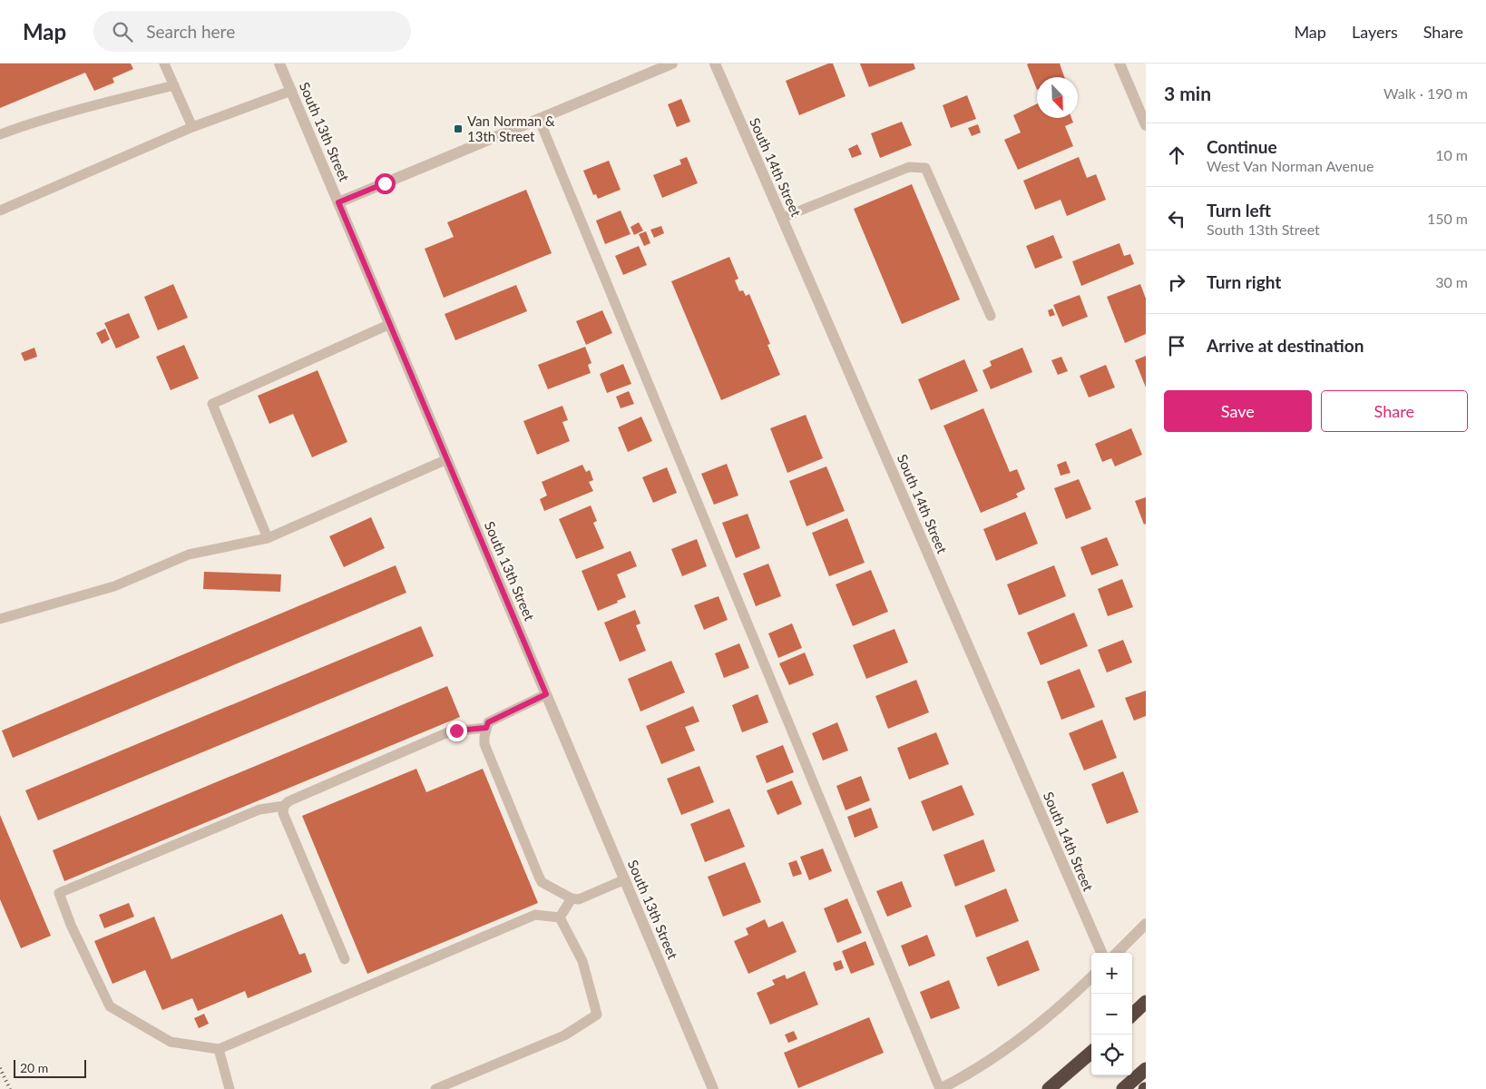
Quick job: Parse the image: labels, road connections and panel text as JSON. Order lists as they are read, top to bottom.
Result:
{
  "streets": {
    "street": ["South 13th Street", "South 14th Street"]
  },
  "places": {
    "transit": ["Van Norman & 13th Street"]
  },
  "scale_bar": "20 m",
  "north": "bottom right",
  "page": {
    "header": "Map",
    "search": "Search here",
    "nav": ["Map", "Layers", "Share"],
    "heading": ["3 min", "Walk · 190 m"],
    "list": [
      ["Continue", "West Van Norman Avenue", "10 m"],
      ["Turn left", "South 13th Street", "150 m"],
      ["Turn right", "30 m"],
      "Arrive at destination"
    ],
    "buttons": ["Save", "Share"],
    "map_buttons": ["+", "−"],
    "scale": "20 m"
  }
}
